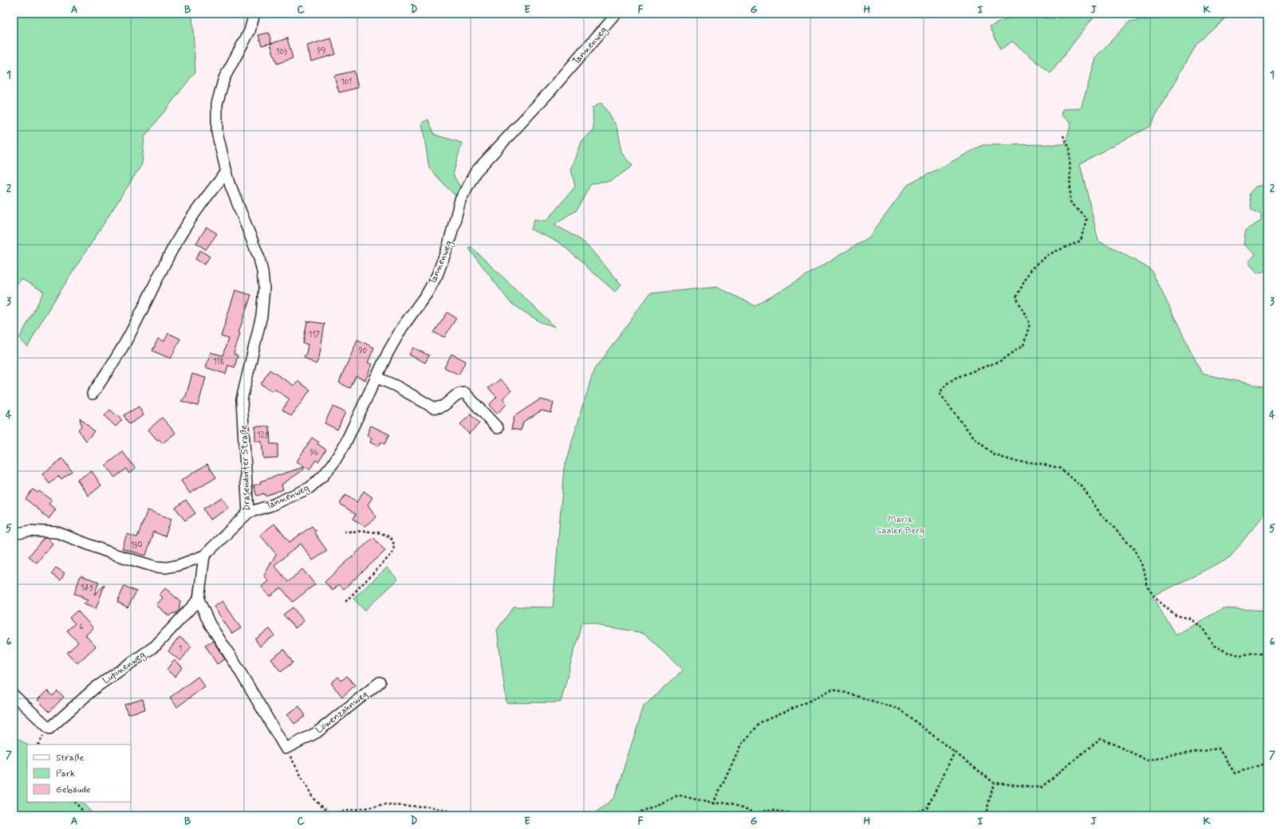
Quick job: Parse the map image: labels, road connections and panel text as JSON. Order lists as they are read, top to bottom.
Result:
{
  "streets": {
    "street": [
      "Tannenweg",
      "Drasendorfer Straße",
      "Lupinenweg",
      "Löwenzahnweg"
    ]
  },
  "crossings": [
    ["Tannenweg", "Drasendorfer Straße"]
  ],
  "parks": ["Maria Saaler Berg"],
  "house_numbers": [
    "99",
    "103",
    "101",
    "117",
    "90",
    "118",
    "123",
    "96",
    "130",
    "145",
    "6",
    "1"
  ],
  "legend": ["Straße", "Park", "Gebäude"],
  "grid": {
    "columns": [
      "A",
      "B",
      "C",
      "D",
      "E",
      "F",
      "G",
      "H",
      "I",
      "J",
      "K"
    ],
    "rows": [
      "1",
      "2",
      "3",
      "4",
      "5",
      "6",
      "7"
    ]
  }
}
